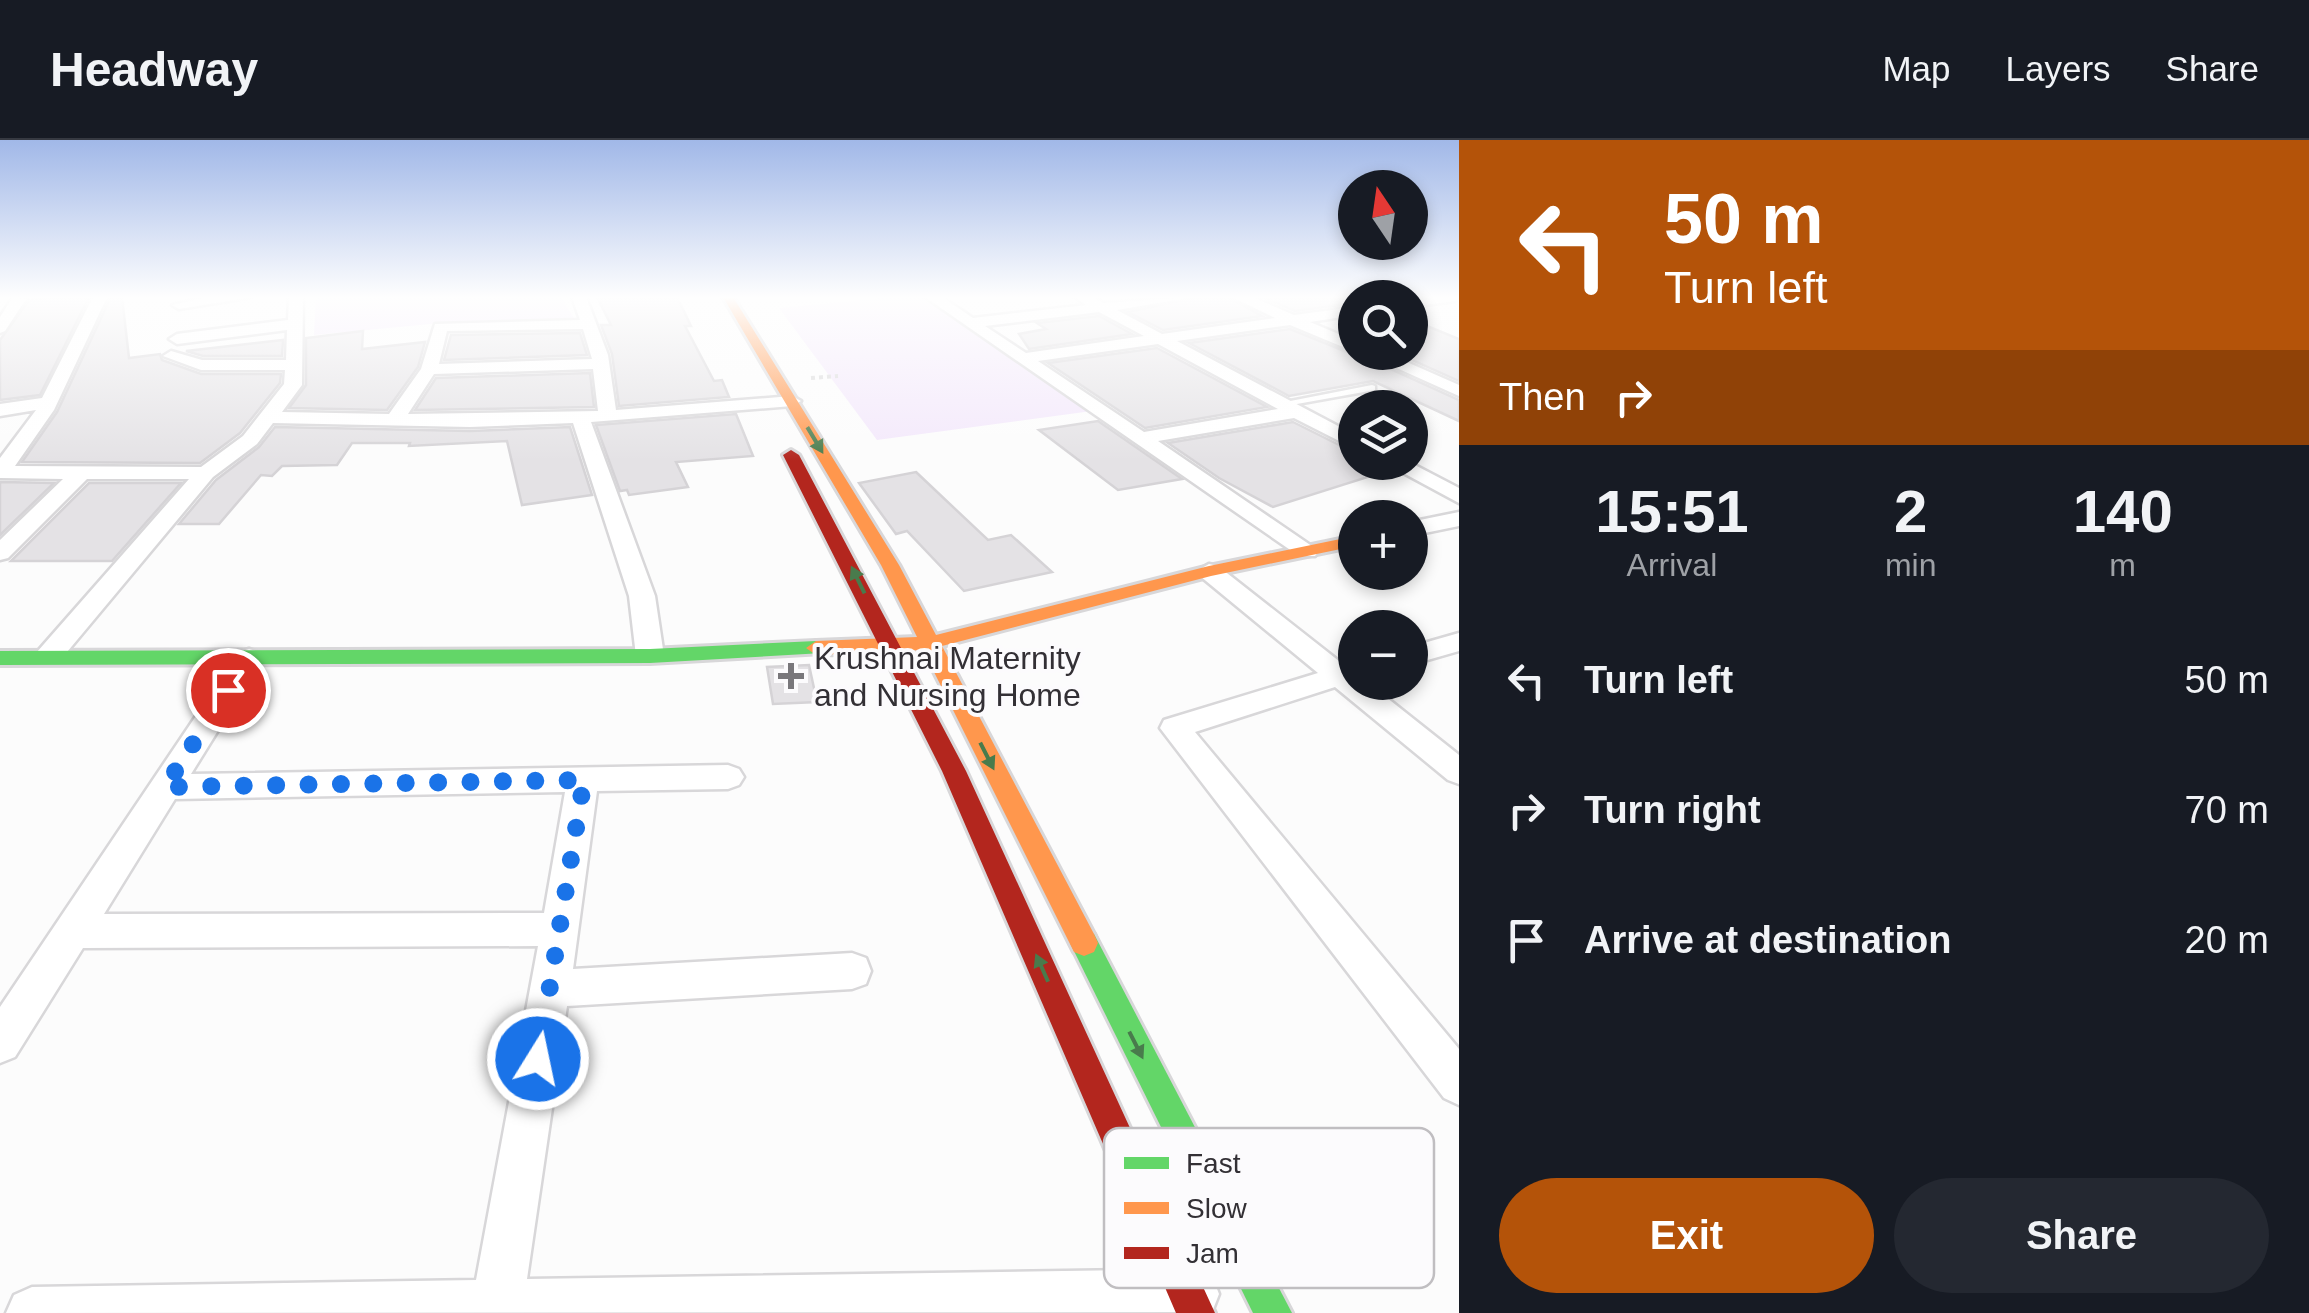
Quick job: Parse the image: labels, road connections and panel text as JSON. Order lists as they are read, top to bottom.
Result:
{
  "places": {
    "health": ["Krushnai Maternity and Nursing Home"]
  },
  "legend": ["Fast", "Slow", "Jam"],
  "north": "top",
  "page": {
    "header": "Headway",
    "nav": ["Map", "Layers", "Share"],
    "turn": ["50 m", "Turn left"],
    "map_buttons": ["+", "−"],
    "then": "Then",
    "eta": [
      "15:51",
      "Arrival",
      "2",
      "min",
      "140",
      "m"
    ],
    "list": [
      {
        "name": "Turn left",
        "value": "50 m"
      },
      {
        "name": "Turn right",
        "value": "70 m"
      },
      {
        "name": "Arrive at destination",
        "value": "20 m"
      }
    ],
    "buttons": ["Exit", "Share"]
  }
}
